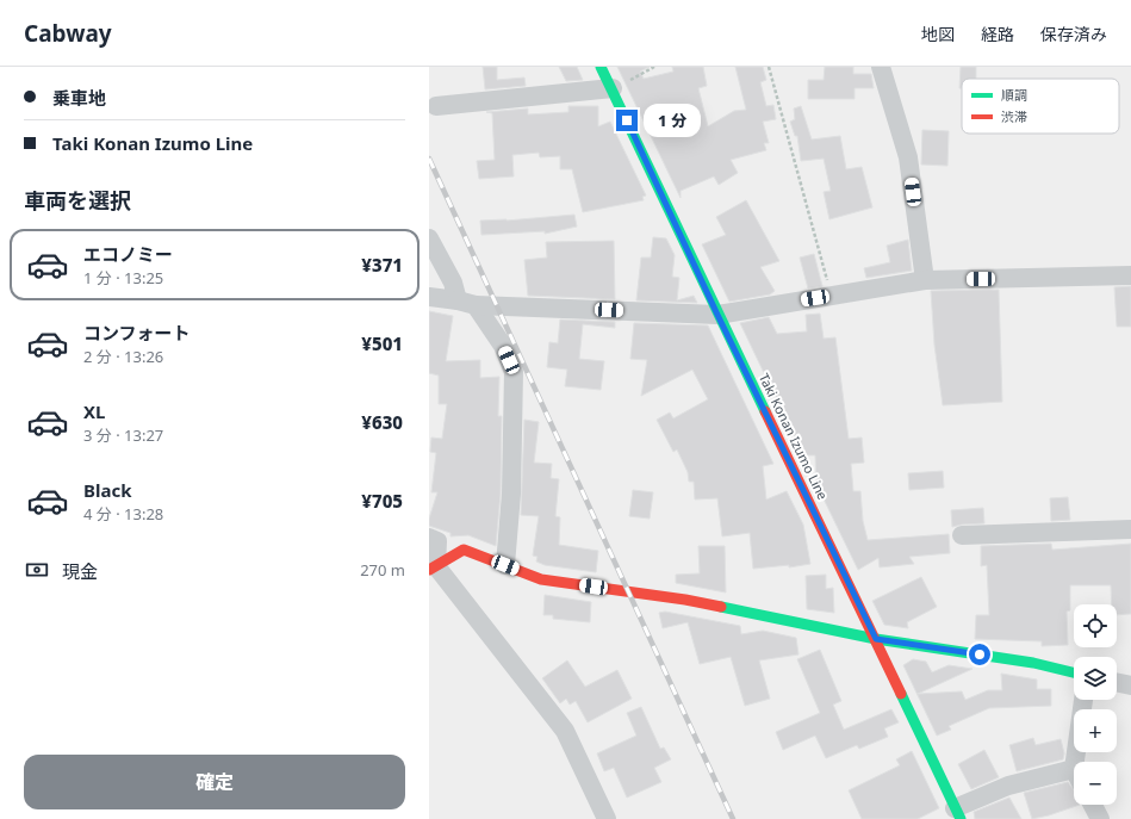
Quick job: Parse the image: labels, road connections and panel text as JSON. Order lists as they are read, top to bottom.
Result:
{
  "streets": {
    "main road": ["Taki Konan Izumo Line"]
  },
  "legend": ["順調", "渋滞"],
  "page": {
    "header": "Cabway",
    "nav": ["地図", "経路", "保存済み"],
    "banner": ["乗車地", "Taki Konan Izumo Line"],
    "bubble": "1 分",
    "heading": "車両を選択",
    "list": [
      {
        "name": "エコノミー",
        "note": "1 分 · 13:25",
        "value": "¥371"
      },
      {
        "name": "コンフォート",
        "note": "2 分 · 13:26",
        "value": "¥501"
      },
      {
        "name": "XL",
        "note": "3 分 · 13:27",
        "value": "¥630"
      },
      {
        "name": "Black",
        "note": "4 分 · 13:28",
        "value": "¥705"
      }
    ],
    "pay": ["現金", "270 m"],
    "map_buttons": ["+", "−"],
    "buttons": "確定"
  }
}
